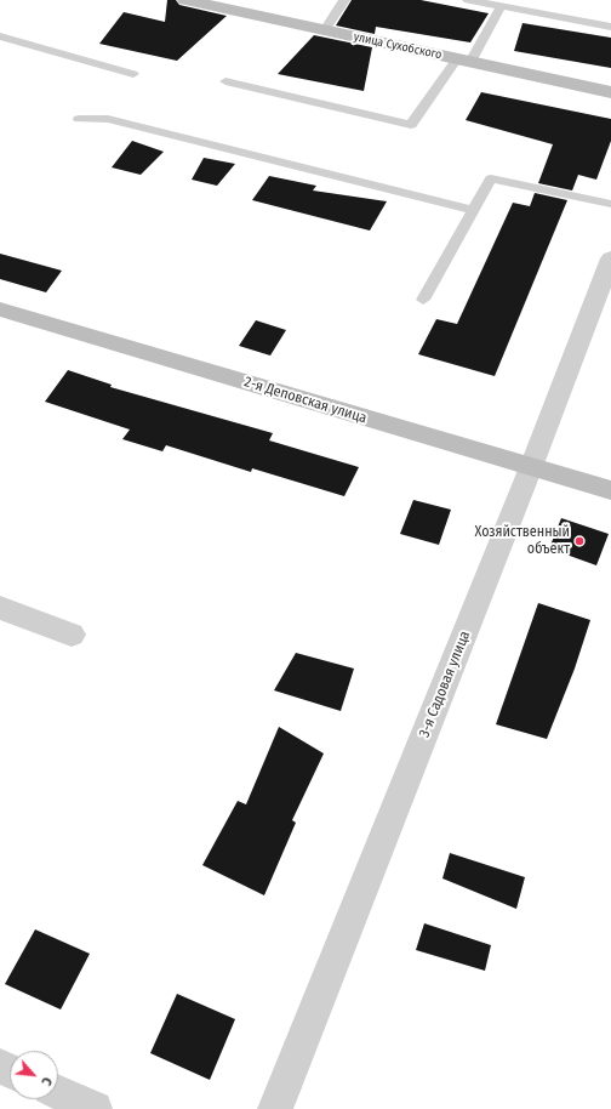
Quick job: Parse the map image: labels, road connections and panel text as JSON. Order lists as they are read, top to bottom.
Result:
{
  "streets": {
    "street": ["улица Сухобского", "2-я Деповская улица", "3-я Садовая улица"]
  },
  "crossings": [
    ["2-я Деповская улица", "3-я Садовая улица"]
  ],
  "places": ["Хозяйственный объект"],
  "north": "bottom right"
}
